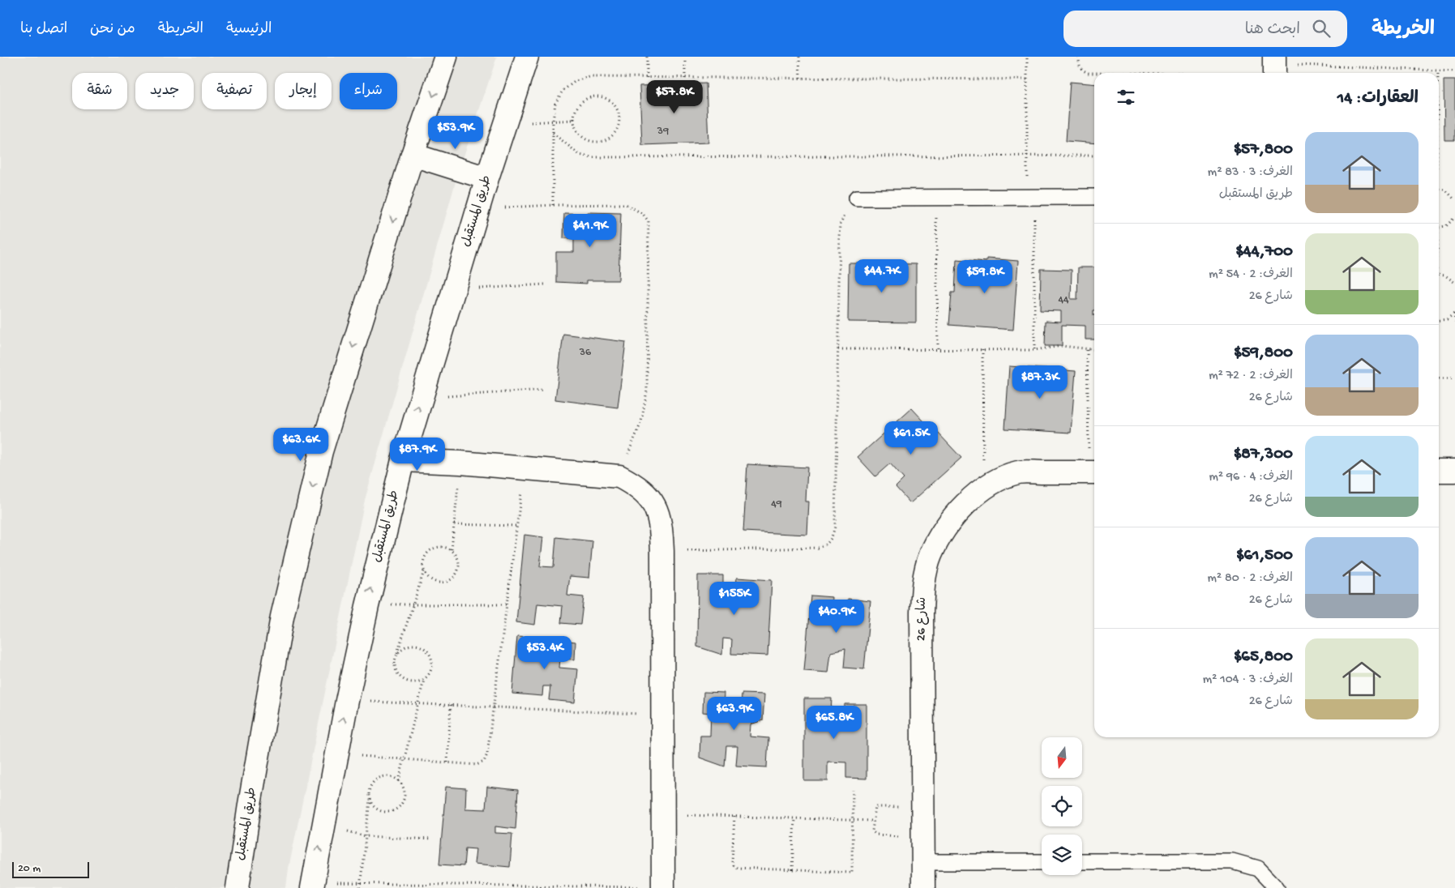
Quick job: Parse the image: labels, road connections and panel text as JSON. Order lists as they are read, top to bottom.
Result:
{
  "streets": {
    "street": ["طريق المستقبل", "شارع 26"]
  },
  "house_numbers": [
    "39",
    "44",
    "36",
    "49"
  ],
  "scale_bar": "20 m",
  "north": "bottom",
  "page": {
    "header": "الخريطة",
    "search": "ابحث هنا",
    "nav": [
      "الرئيسية",
      "الخريطة",
      "من نحن",
      "اتصل بنا"
    ],
    "chip": [
      "شراء",
      "إيجار",
      "تصفية",
      "جديد",
      "شقة"
    ],
    "heading": "العقارات: 14",
    "price": [
      "$57.8K",
      "$53.9K",
      "$41.9K",
      "$44.7K",
      "$59.8K",
      "$87.3K",
      "$61.5K",
      "$63.6K",
      "$87.9K",
      "$155K",
      "$40.9K",
      "$53.4K",
      "$63.9K",
      "$65.8K"
    ],
    "list": [
      {
        "name": "$57,800",
        "note": "الغرف: 3 · 83 m² · طريق المستقبل"
      },
      {
        "name": "$44,700",
        "note": "الغرف: 2 · 54 m² · شارع 26"
      },
      {
        "name": "$59,800",
        "note": "الغرف: 2 · 72 m² · شارع 26"
      },
      {
        "name": "$87,300",
        "note": "الغرف: 4 · 96 m² · شارع 26"
      },
      {
        "name": "$61,500",
        "note": "الغرف: 2 · 80 m² · شارع 26"
      },
      {
        "name": "$65,800",
        "note": "الغرف: 3 · 104 m² · شارع 26"
      }
    ],
    "scale": "20 m"
  }
}
